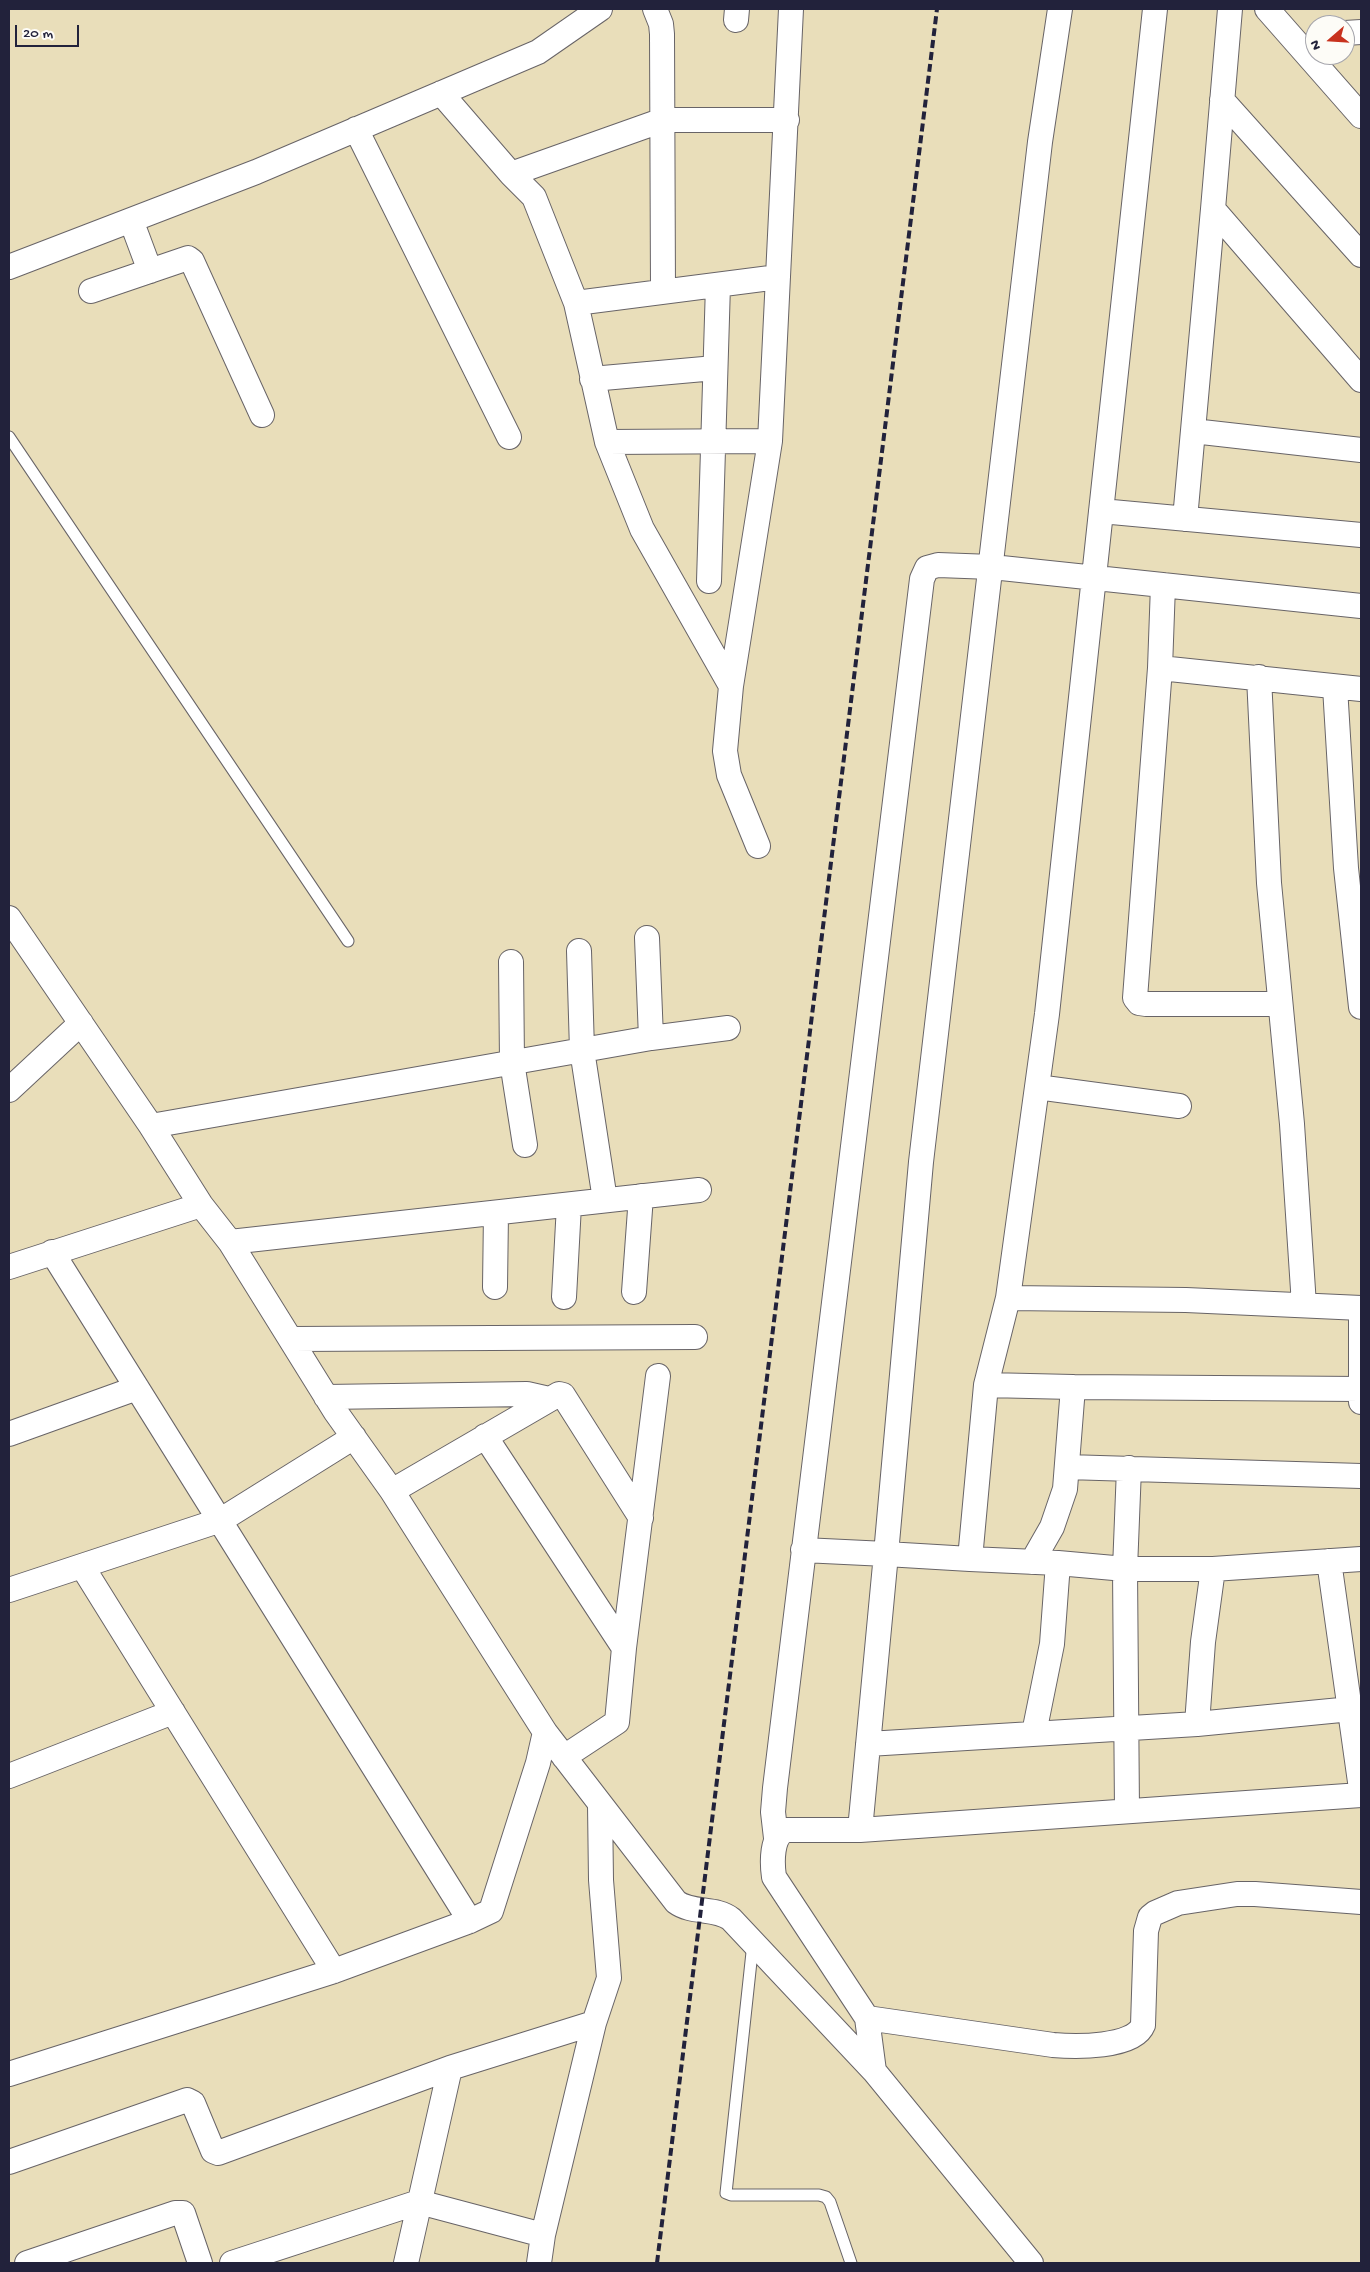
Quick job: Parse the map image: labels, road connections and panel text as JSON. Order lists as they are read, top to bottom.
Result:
{
  "scale_bar": "20 m",
  "north": "left"
}
